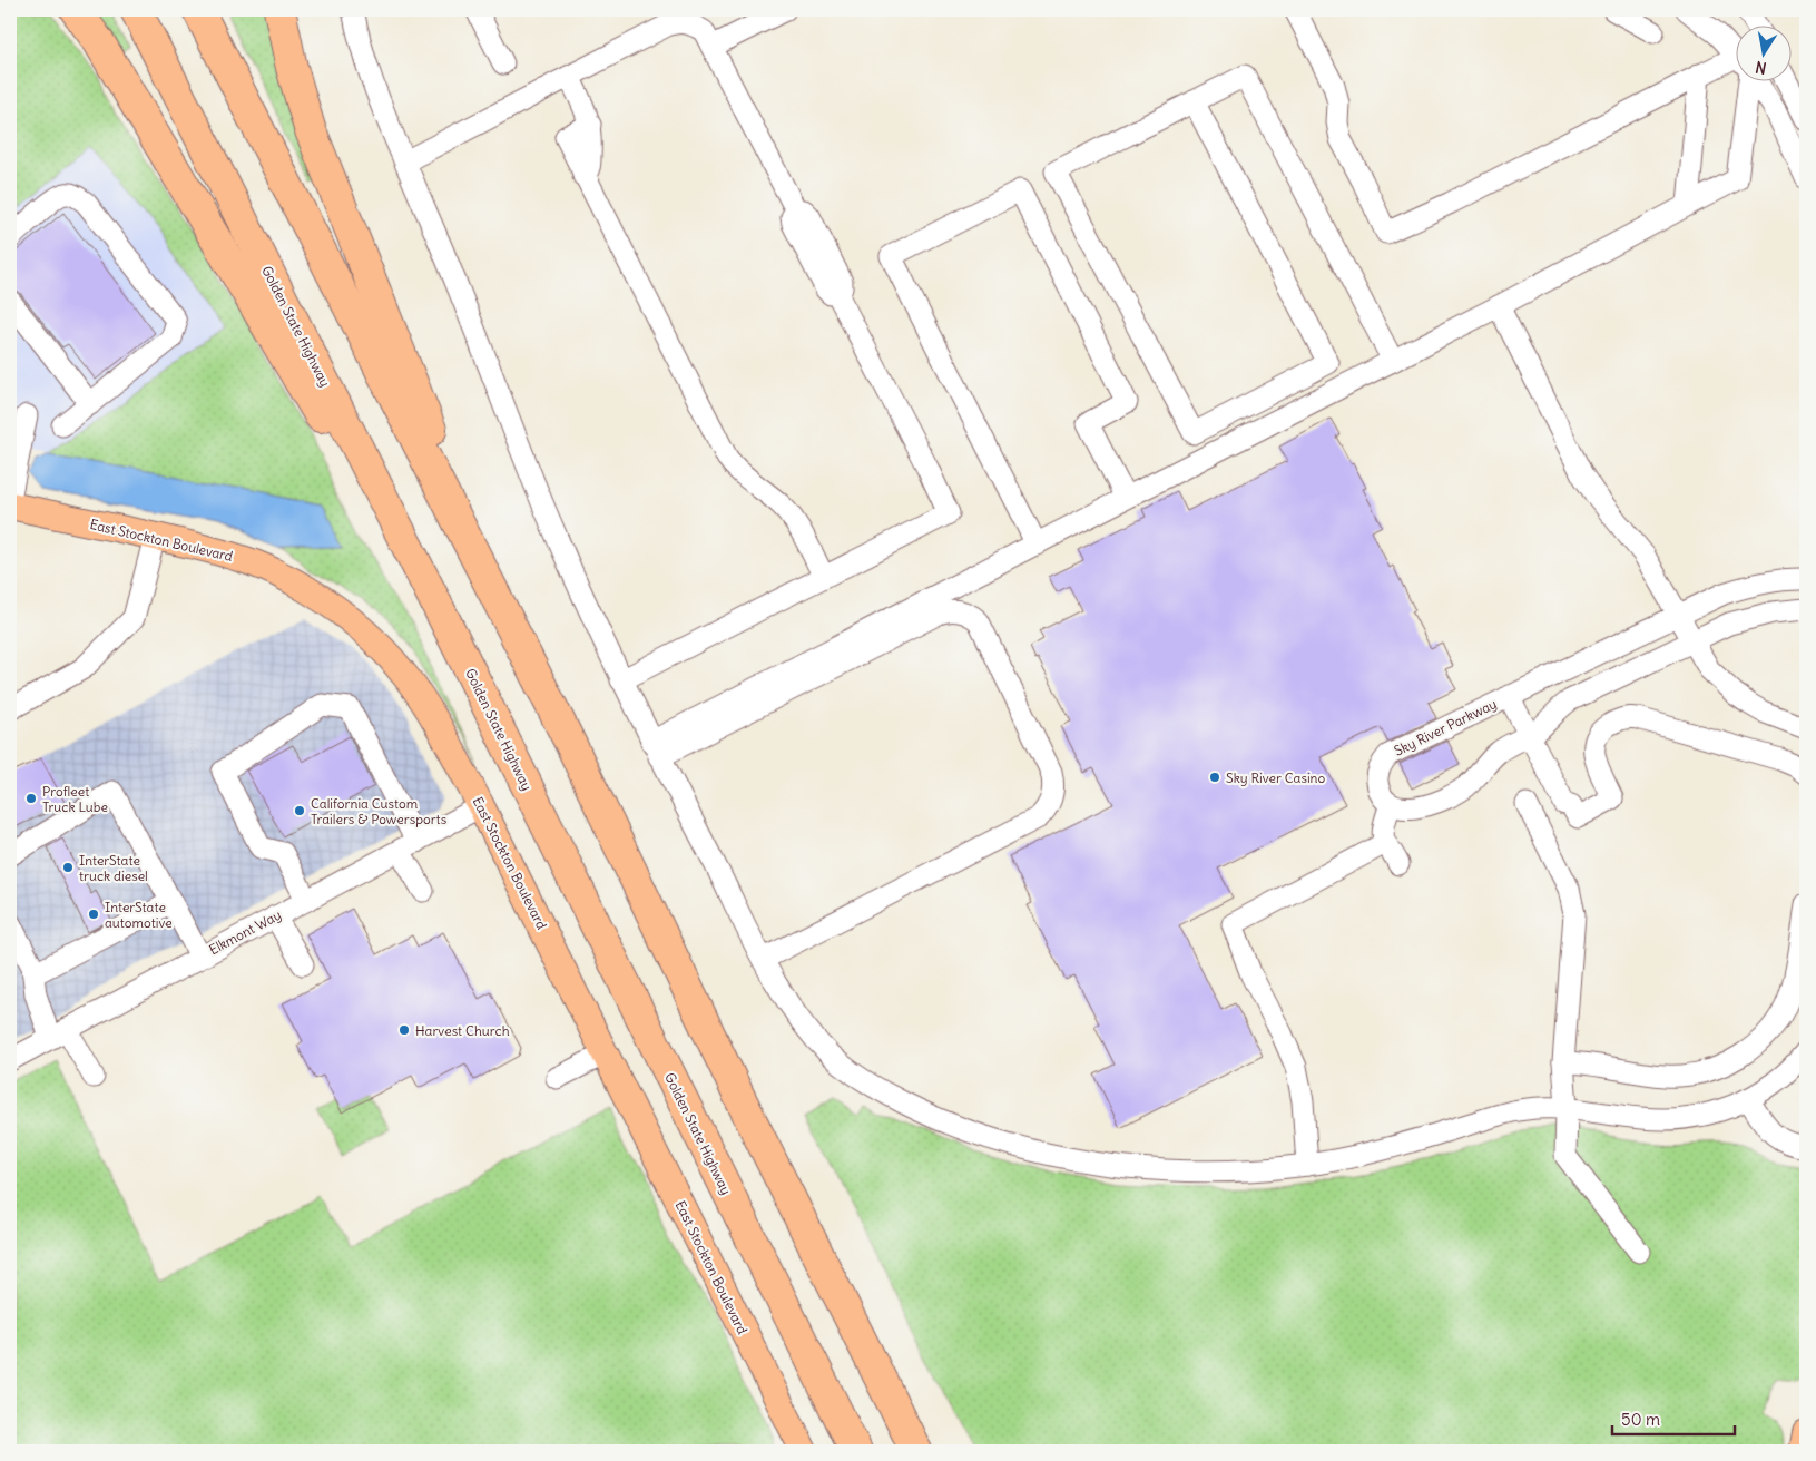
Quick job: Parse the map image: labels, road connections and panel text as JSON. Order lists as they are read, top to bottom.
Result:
{
  "streets": {
    "highway": ["Golden State Highway"],
    "main road": ["East Stockton Boulevard"],
    "street": ["Sky River Parkway", "Elkmont Way"]
  },
  "crossings": [
    ["East Stockton Boulevard", "Elkmont Way"]
  ],
  "places": [
    "Sky River Casino",
    "Profleet Truck Lube",
    "California Custom Trailers & Powersports",
    "InterState truck diesel",
    "InterState automotive",
    "Harvest Church"
  ],
  "scale_bar": "50 m",
  "north": "bottom"
}
